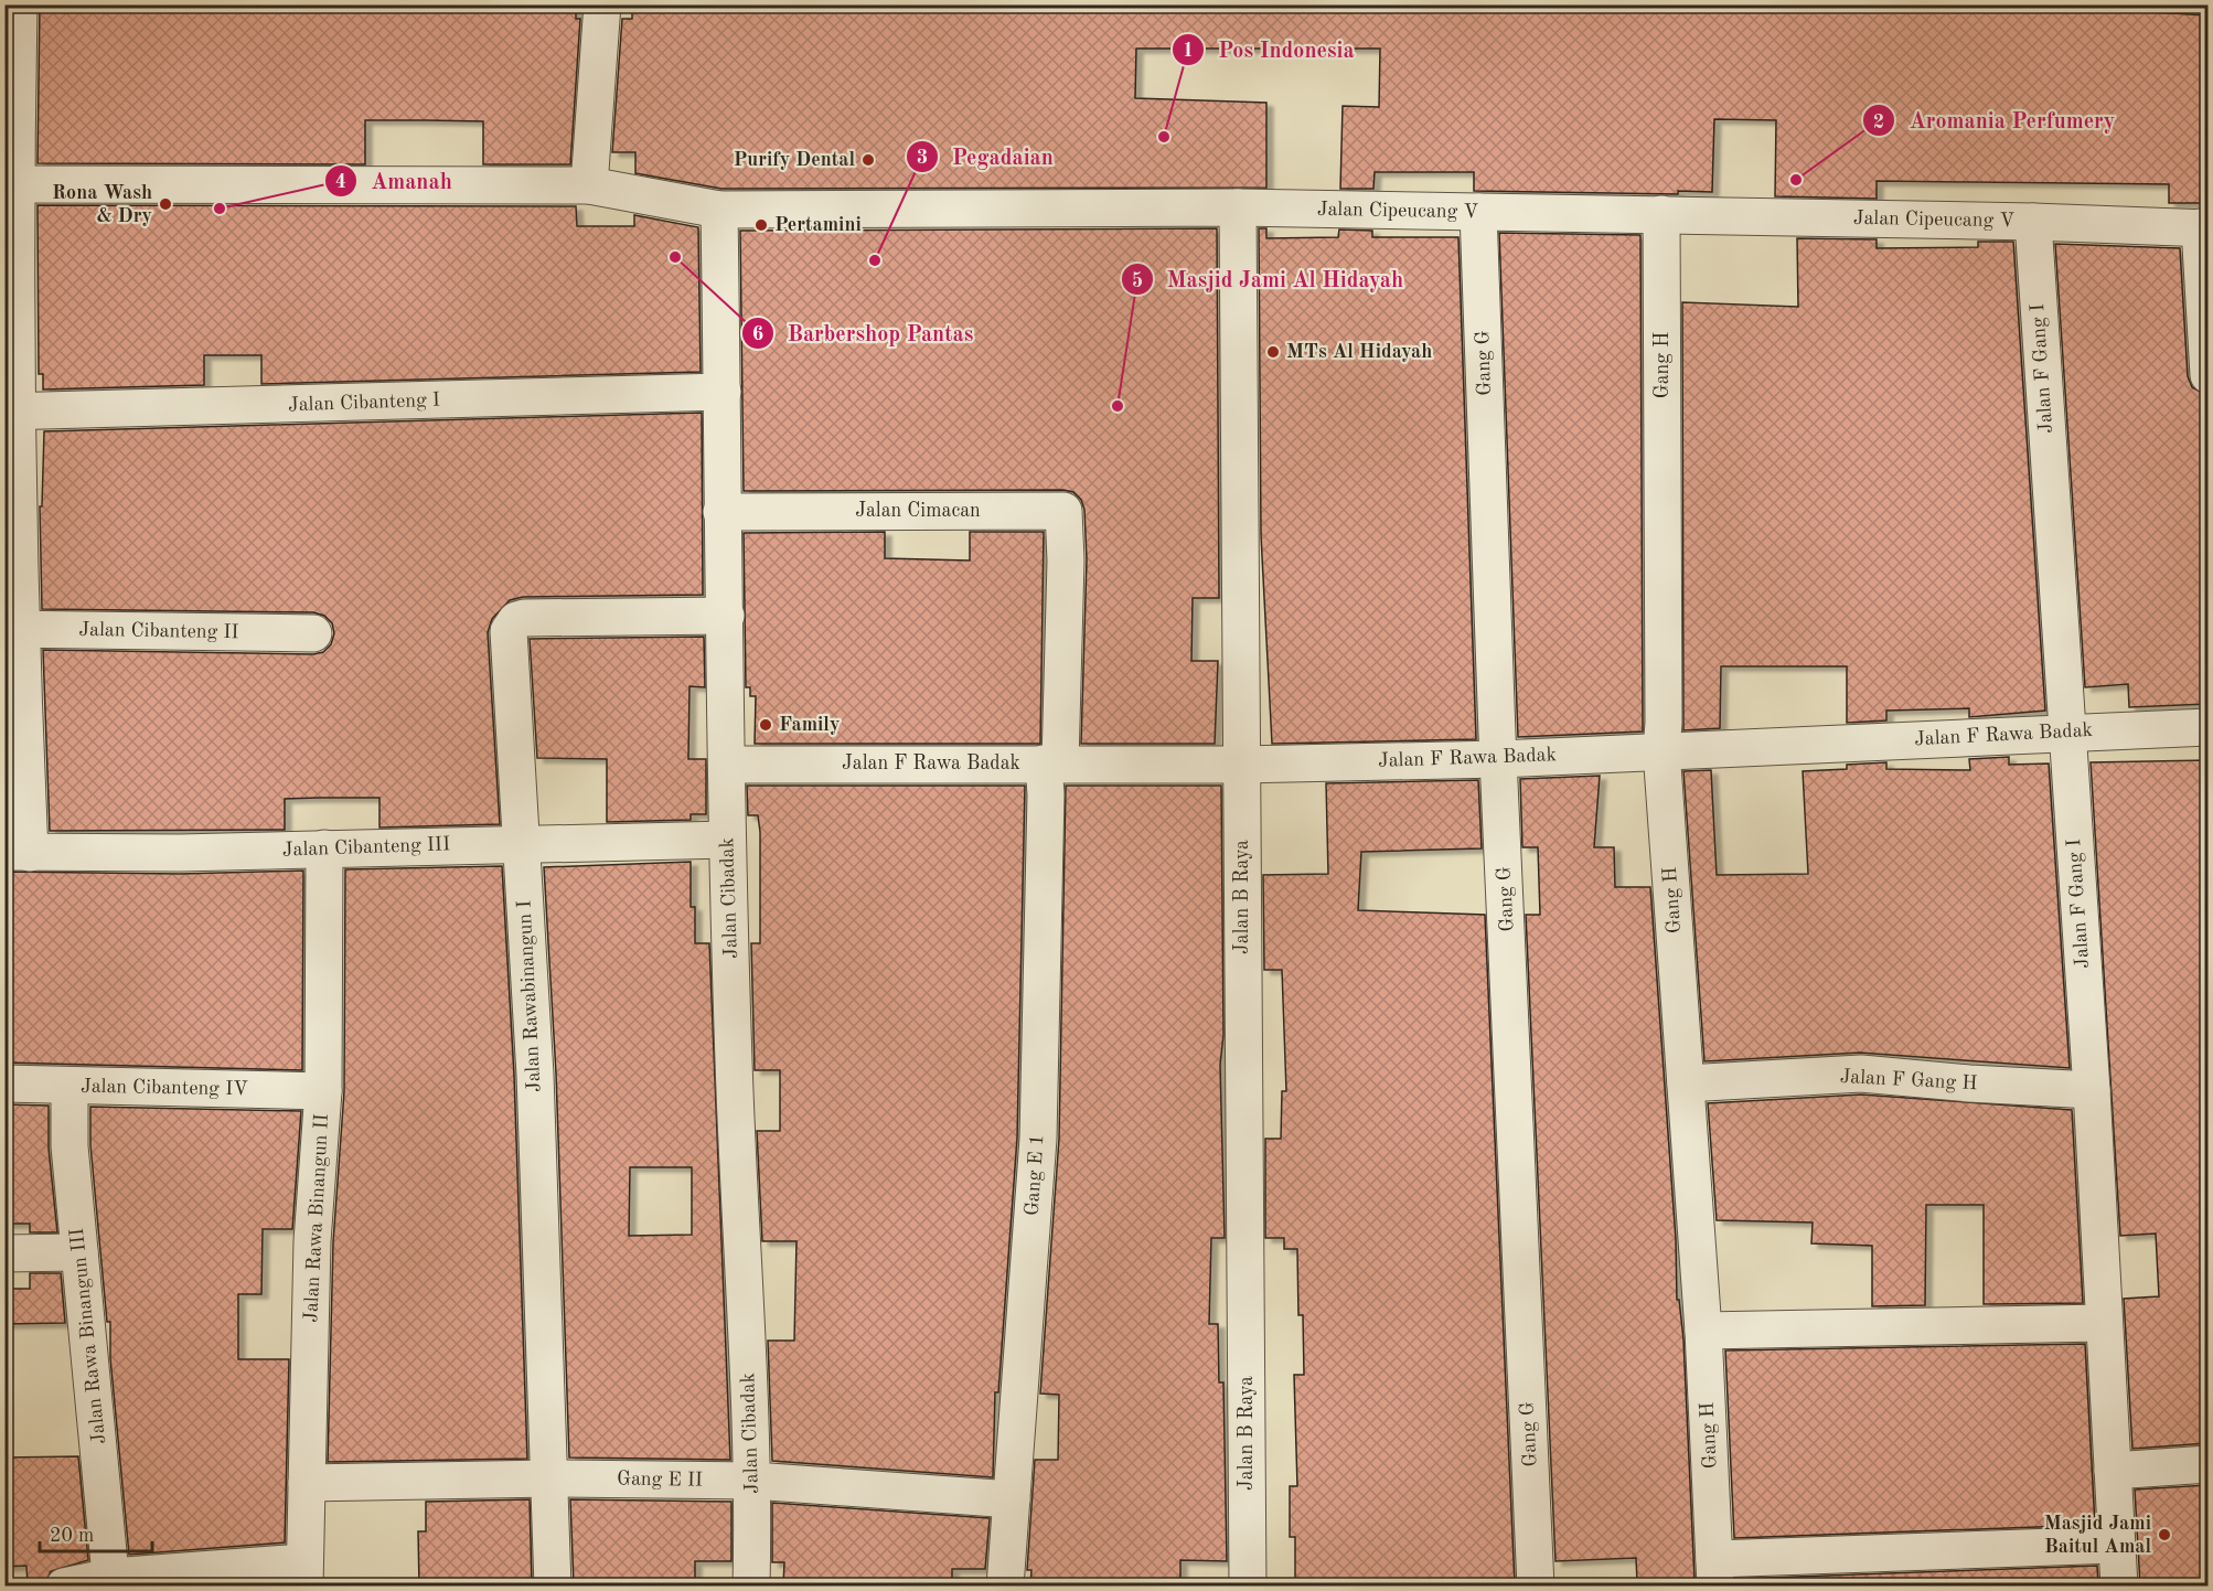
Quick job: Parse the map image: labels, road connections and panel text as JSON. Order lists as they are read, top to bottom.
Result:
{
  "streets": {
    "street": [
      "Jalan Cipeucang V",
      "Gang G",
      "Gang H",
      "Jalan F Gang I",
      "Jalan Cibanteng I",
      "Jalan Cimacan",
      "Jalan Cibanteng II",
      "Jalan F Rawa Badak",
      "Jalan Cibanteng III",
      "Jalan B Raya",
      "Jalan Cibadak",
      "Jalan Rawabinangun I",
      "Jalan F Gang H",
      "Jalan Cibanteng IV",
      "Gang E 1",
      "Jalan Rawa Binangun II",
      "Jalan Rawa Binangun III",
      "Gang E II"
    ]
  },
  "crossings": [
    ["Jalan Cipeucang V", "Gang G"],
    ["Jalan Cipeucang V", "Gang H"],
    ["Jalan Cipeucang V", "Jalan F Gang I"],
    ["Jalan Cipeucang V", "Jalan B Raya"],
    ["Jalan Cipeucang V", "Jalan Cibadak"],
    ["Gang G", "Jalan F Rawa Badak"],
    ["Gang H", "Jalan F Rawa Badak"],
    ["Gang H", "Jalan F Gang H"],
    ["Jalan F Gang I", "Jalan F Rawa Badak"],
    ["Jalan F Gang I", "Jalan F Gang H"],
    ["Jalan Cibanteng I", "Jalan Cibadak"],
    ["Jalan Cimacan", "Jalan Cibadak"],
    ["Jalan Cimacan", "Gang E 1"],
    ["Jalan F Rawa Badak", "Jalan B Raya"],
    ["Jalan F Rawa Badak", "Jalan Cibadak"],
    ["Jalan F Rawa Badak", "Gang E 1"],
    ["Jalan Cibanteng III", "Jalan Cibadak"],
    ["Jalan Cibanteng III", "Jalan Rawabinangun I"],
    ["Jalan Cibanteng III", "Jalan Rawa Binangun II"],
    ["Jalan Cibadak", "Jalan Rawabinangun I"],
    ["Jalan Cibadak", "Gang E II"],
    ["Jalan Rawabinangun I", "Gang E II"],
    ["Jalan Cibanteng IV", "Jalan Rawa Binangun II"],
    ["Jalan Cibanteng IV", "Jalan Rawa Binangun III"],
    ["Gang E 1", "Gang E II"],
    ["Jalan Rawa Binangun II", "Gang E II"]
  ],
  "places": [
    "Pos Indonesia",
    "Purify Dental",
    "Aromania Perfumery",
    "Rona Wash & Dry",
    "Amanah",
    "Pertamini",
    "Barbershop Pantas",
    "Pegadaian",
    "MTs Al Hidayah",
    "Masjid Jami Al Hidayah",
    "Family",
    "Masjid Jami Baitul Amal"
  ],
  "scale_bar": "20 m"
}
